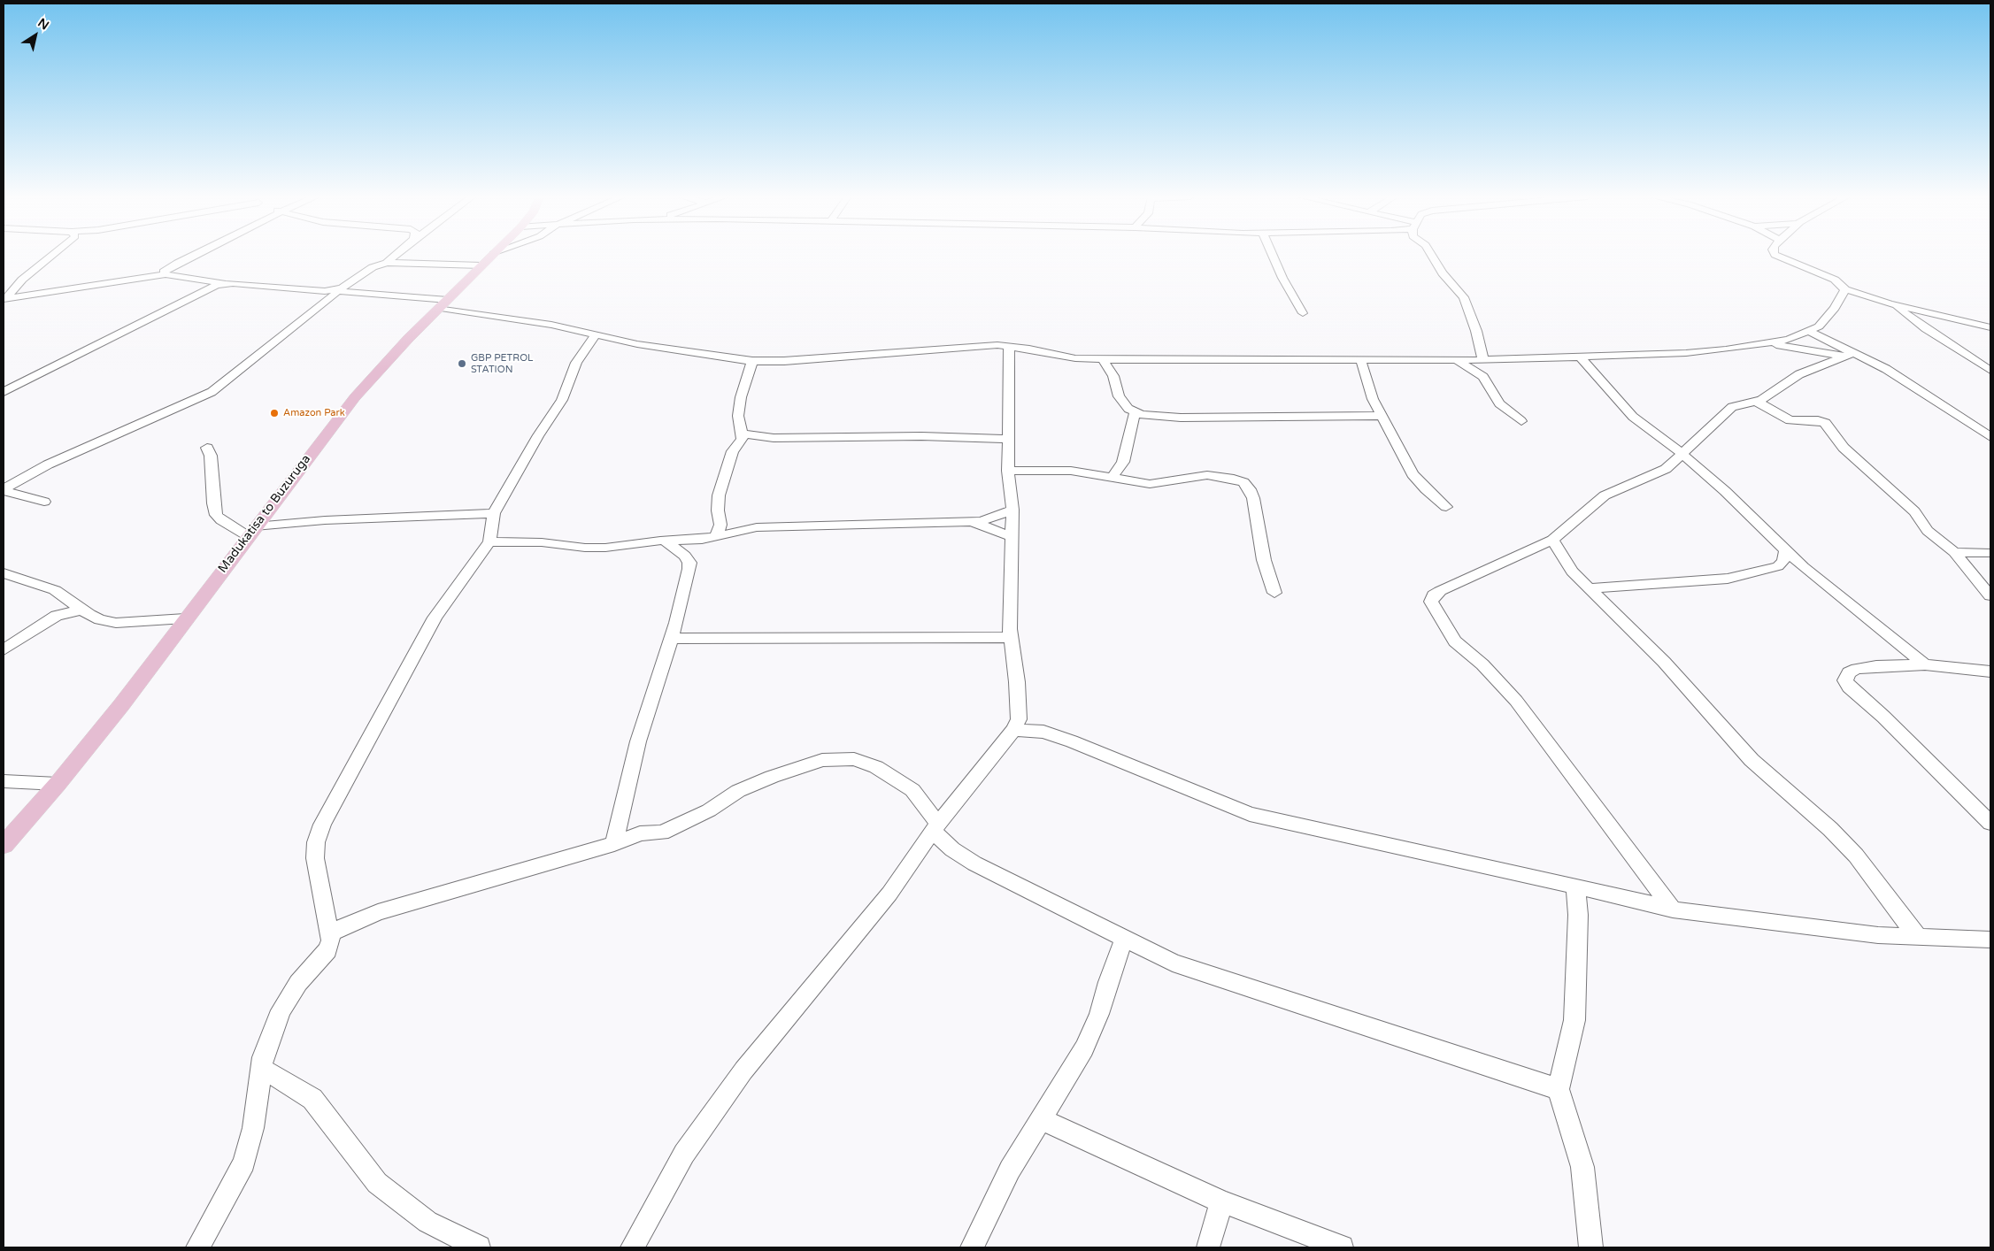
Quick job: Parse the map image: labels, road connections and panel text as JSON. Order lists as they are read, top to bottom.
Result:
{
  "streets": {
    "main road": ["Madukatisa to Buzuruga"]
  },
  "places": ["GBP PETROL STATION", "Amazon Park"],
  "north": "top right"
}
